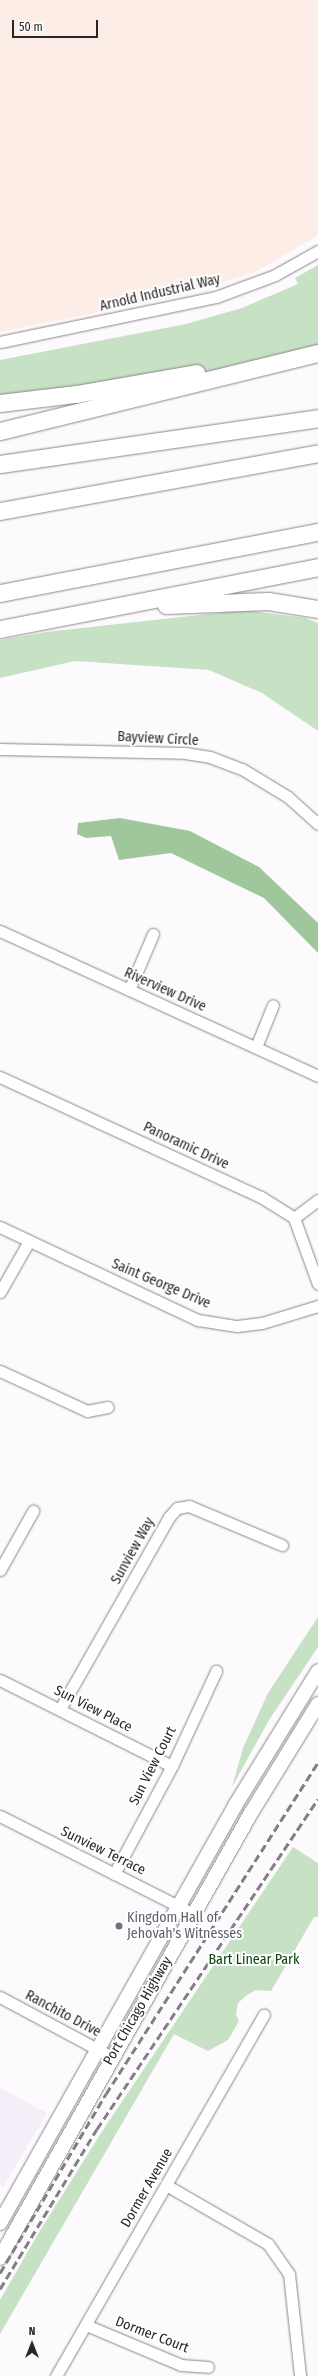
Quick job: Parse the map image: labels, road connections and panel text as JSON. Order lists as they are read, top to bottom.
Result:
{
  "streets": {
    "main road": ["Port Chicago Highway"],
    "street": [
      "Arnold Industrial Way",
      "Bayview Circle",
      "Riverview Drive",
      "Panoramic Drive",
      "Saint George Drive",
      "Sunview Way",
      "Sun View Place",
      "Sun View Court",
      "Sunview Terrace",
      "Ranchito Drive",
      "Dormer Avenue",
      "Dormer Court"
    ]
  },
  "crossings": [
    ["Sunview Way", "Sun View Place"],
    ["Sun View Place", "Sun View Court"],
    ["Sun View Court", "Sunview Terrace"],
    ["Sunview Terrace", "Port Chicago Highway"],
    ["Port Chicago Highway", "Ranchito Drive"],
    ["Dormer Avenue", "Dormer Court"]
  ],
  "parks": ["Bart Linear Park"],
  "places": ["Kingdom Hall of Jehovah's Witnesses"],
  "scale_bar": "50 m",
  "north": "top"
}
